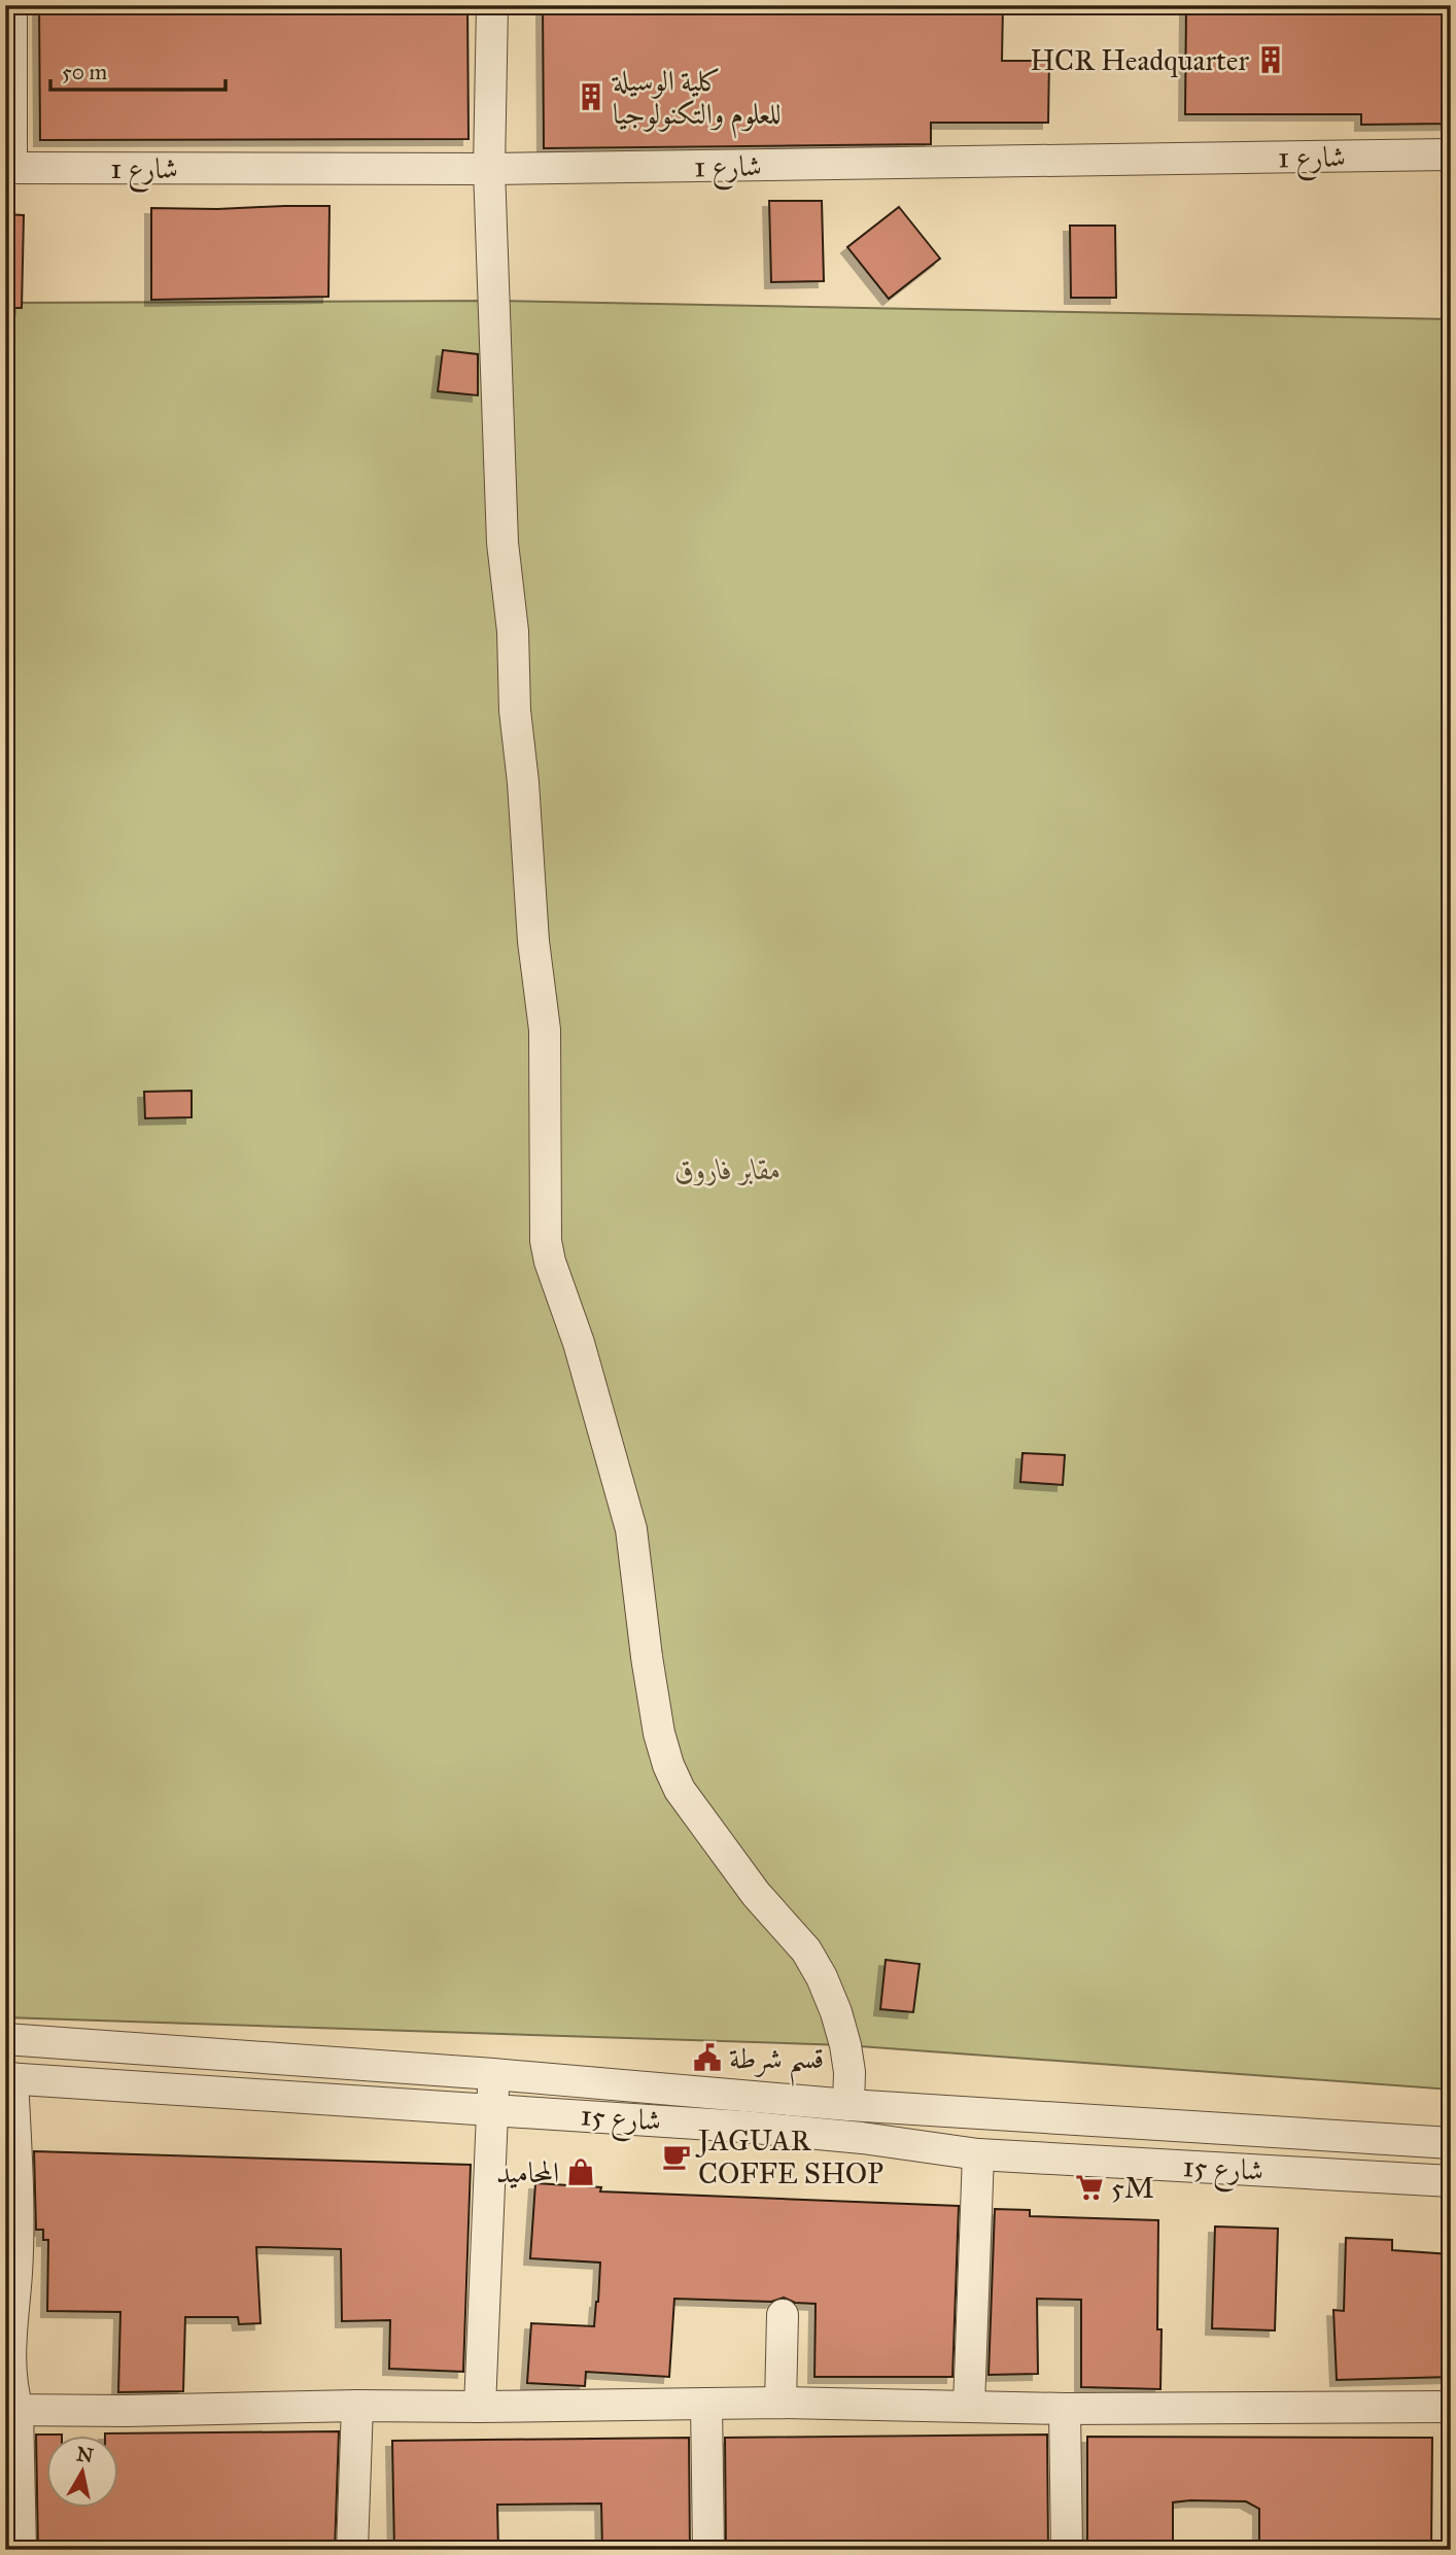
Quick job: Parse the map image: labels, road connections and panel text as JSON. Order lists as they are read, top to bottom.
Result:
{
  "streets": {
    "street": ["شارع 1", "شارع 15"]
  },
  "parks": ["مقابر فاروق"],
  "places": {
    "building": ["HCR Headquarter", "كلية الوسيلة للعلوم والتكنولوجيا"],
    "public building": ["قسم شرطة"],
    "cafe": ["JAGUAR COFFE SHOP"],
    "shop": ["المحاميد"],
    "supermarket": ["5M"]
  },
  "scale_bar": "50 m",
  "north": "top"
}
